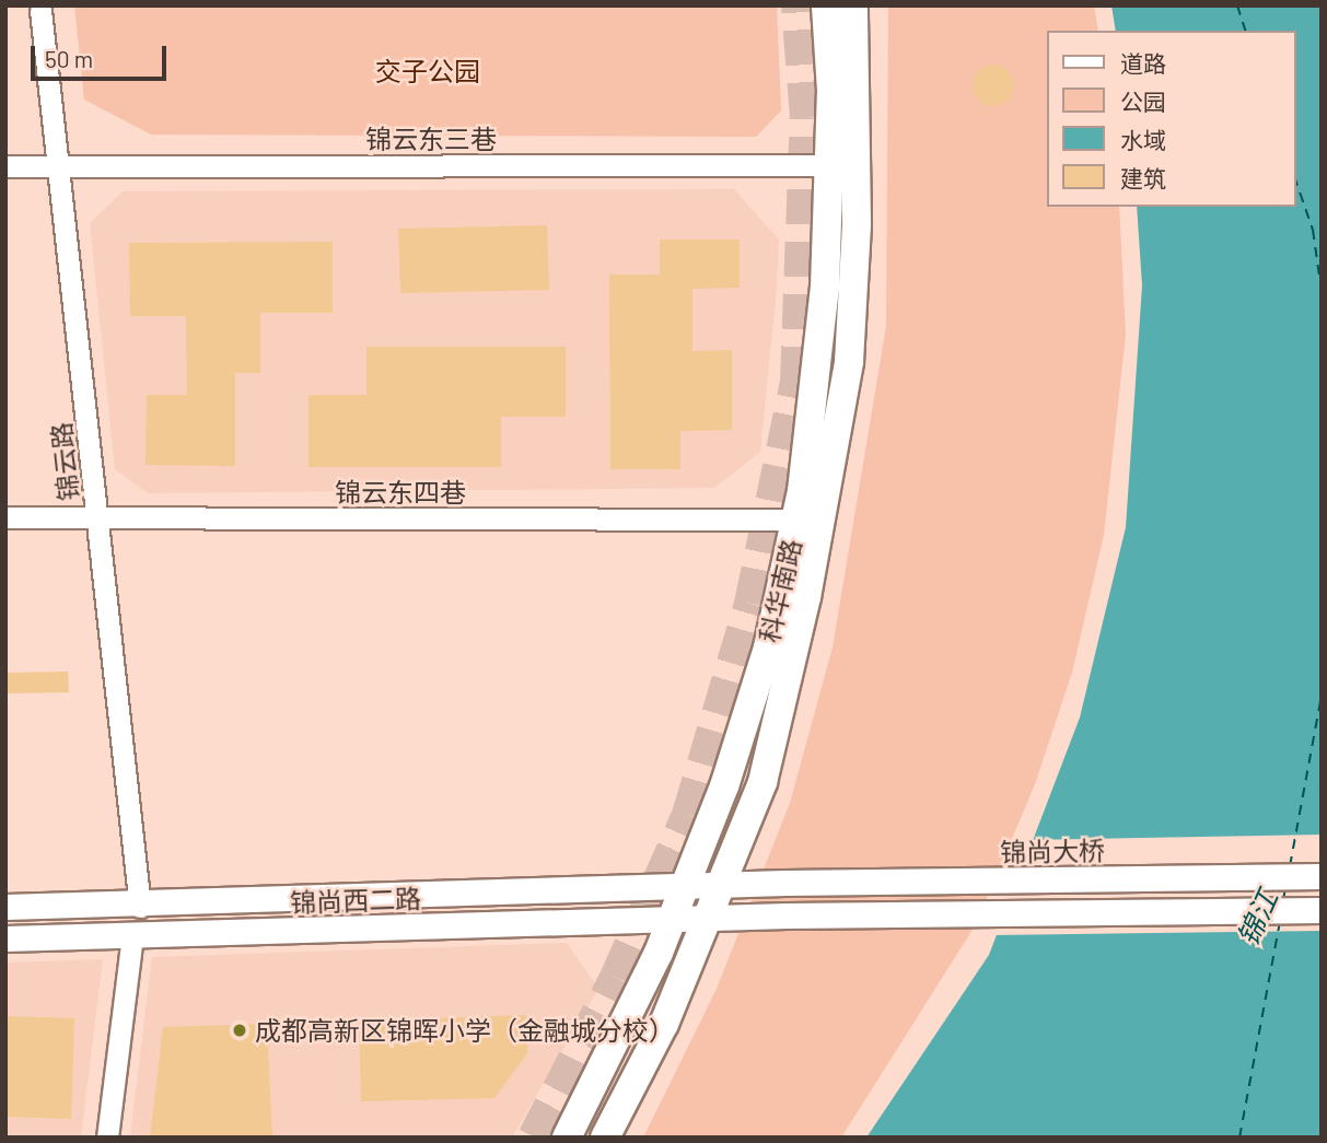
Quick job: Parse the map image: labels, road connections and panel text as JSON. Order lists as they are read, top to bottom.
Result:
{
  "streets": {
    "main road": ["科华南路"],
    "street": [
      "锦云东三巷",
      "锦云路",
      "锦云东四巷",
      "锦尚大桥",
      "锦尚西二路"
    ]
  },
  "crossings": [
    ["锦云东三巷", "锦云路"],
    ["锦云东三巷", "科华南路"],
    ["锦云路", "锦云东四巷"],
    ["锦云路", "锦尚大桥"],
    ["锦云东四巷", "科华南路"],
    ["科华南路", "锦尚大桥"],
    ["科华南路", "锦尚西二路"]
  ],
  "water": ["锦江"],
  "parks": ["交子公园"],
  "places": ["成都高新区锦晖小学（金融城分校）"],
  "legend": [
    "道路",
    "公园",
    "水域",
    "建筑"
  ],
  "scale_bar": "50 m"
}
